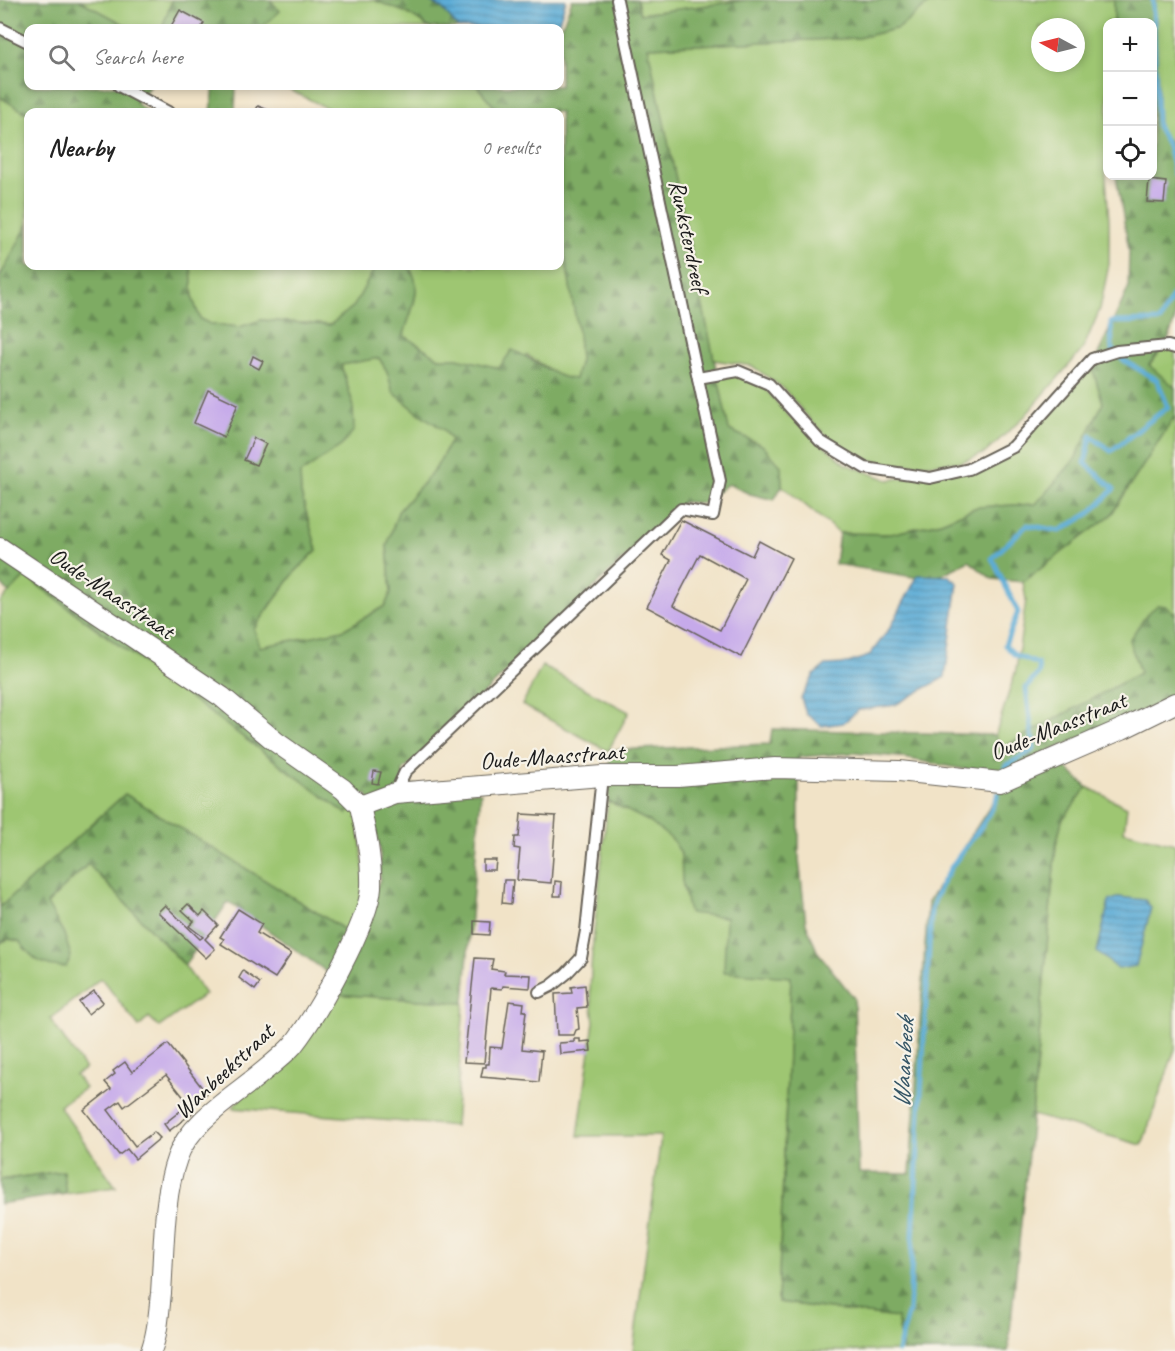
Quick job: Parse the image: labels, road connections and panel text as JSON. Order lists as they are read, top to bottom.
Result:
{
  "streets": {
    "street": ["Oude-Maasstraat", "Wanbeekstraat"],
    "lane": ["Runksterdreef"]
  },
  "crossings": [
    ["Runksterdreef", "Oude-Maasstraat"],
    ["Oude-Maasstraat", "Wanbeekstraat"]
  ],
  "water": ["Waanbeek"],
  "north": "left",
  "page": {
    "map_buttons": ["+", "−"],
    "search": "Search here",
    "heading": ["Nearby", "0 results"]
  }
}
